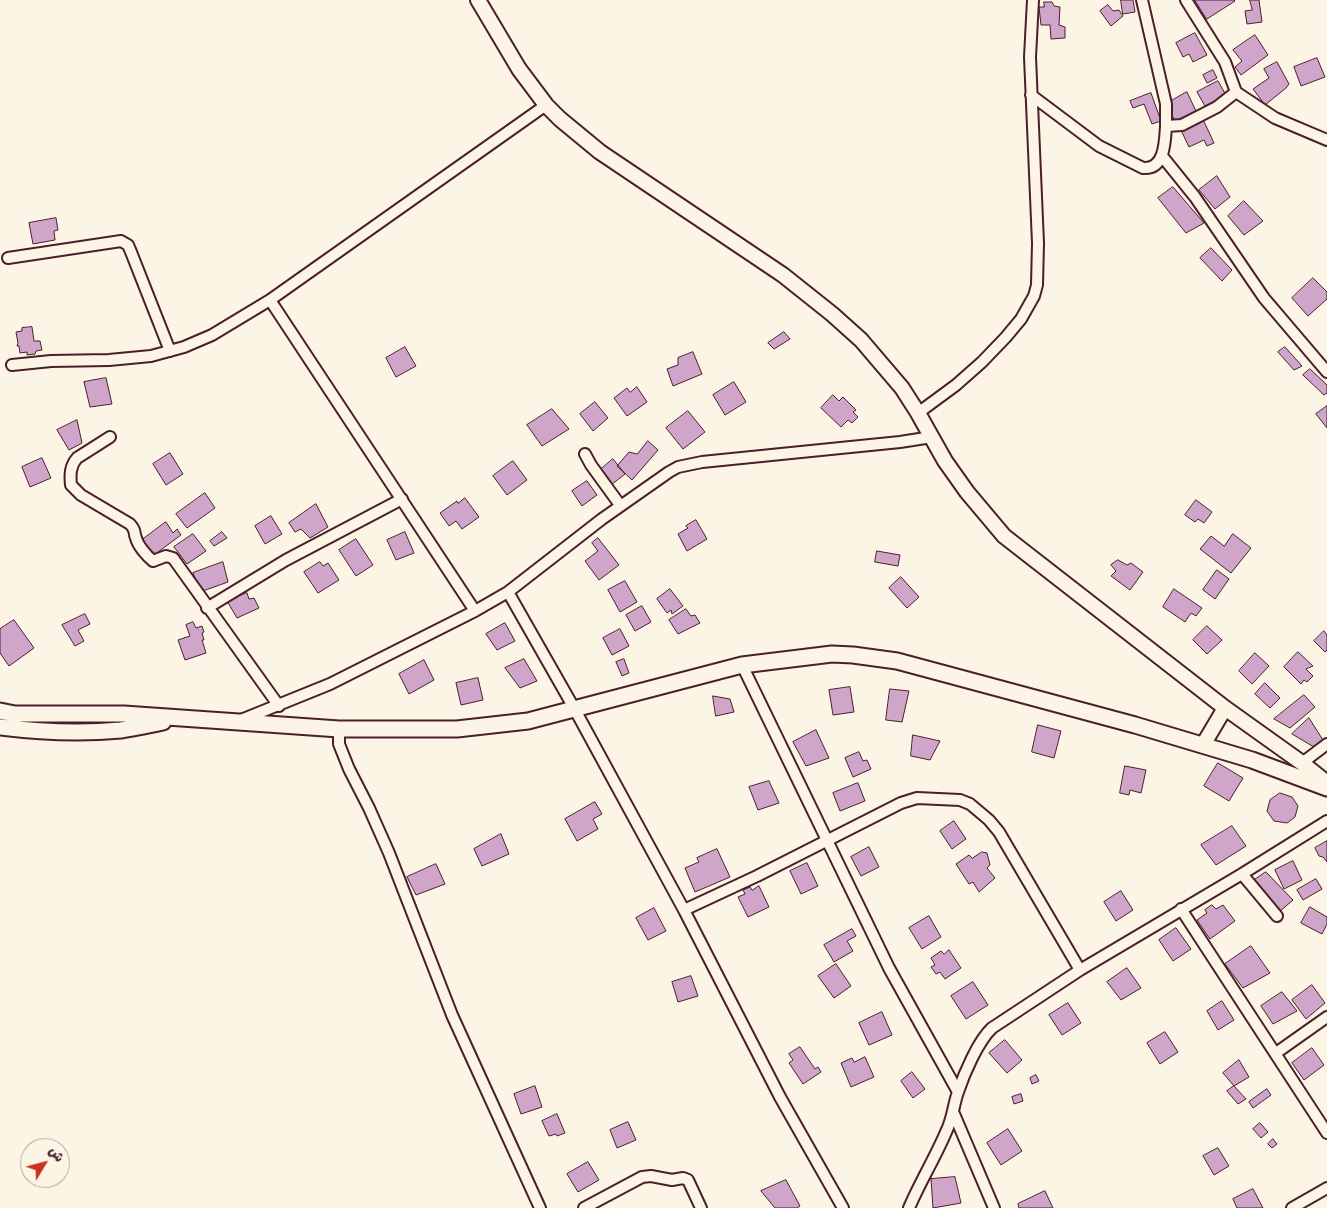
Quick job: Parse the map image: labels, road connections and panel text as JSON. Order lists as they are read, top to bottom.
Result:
{
  "north": "top right"
}
